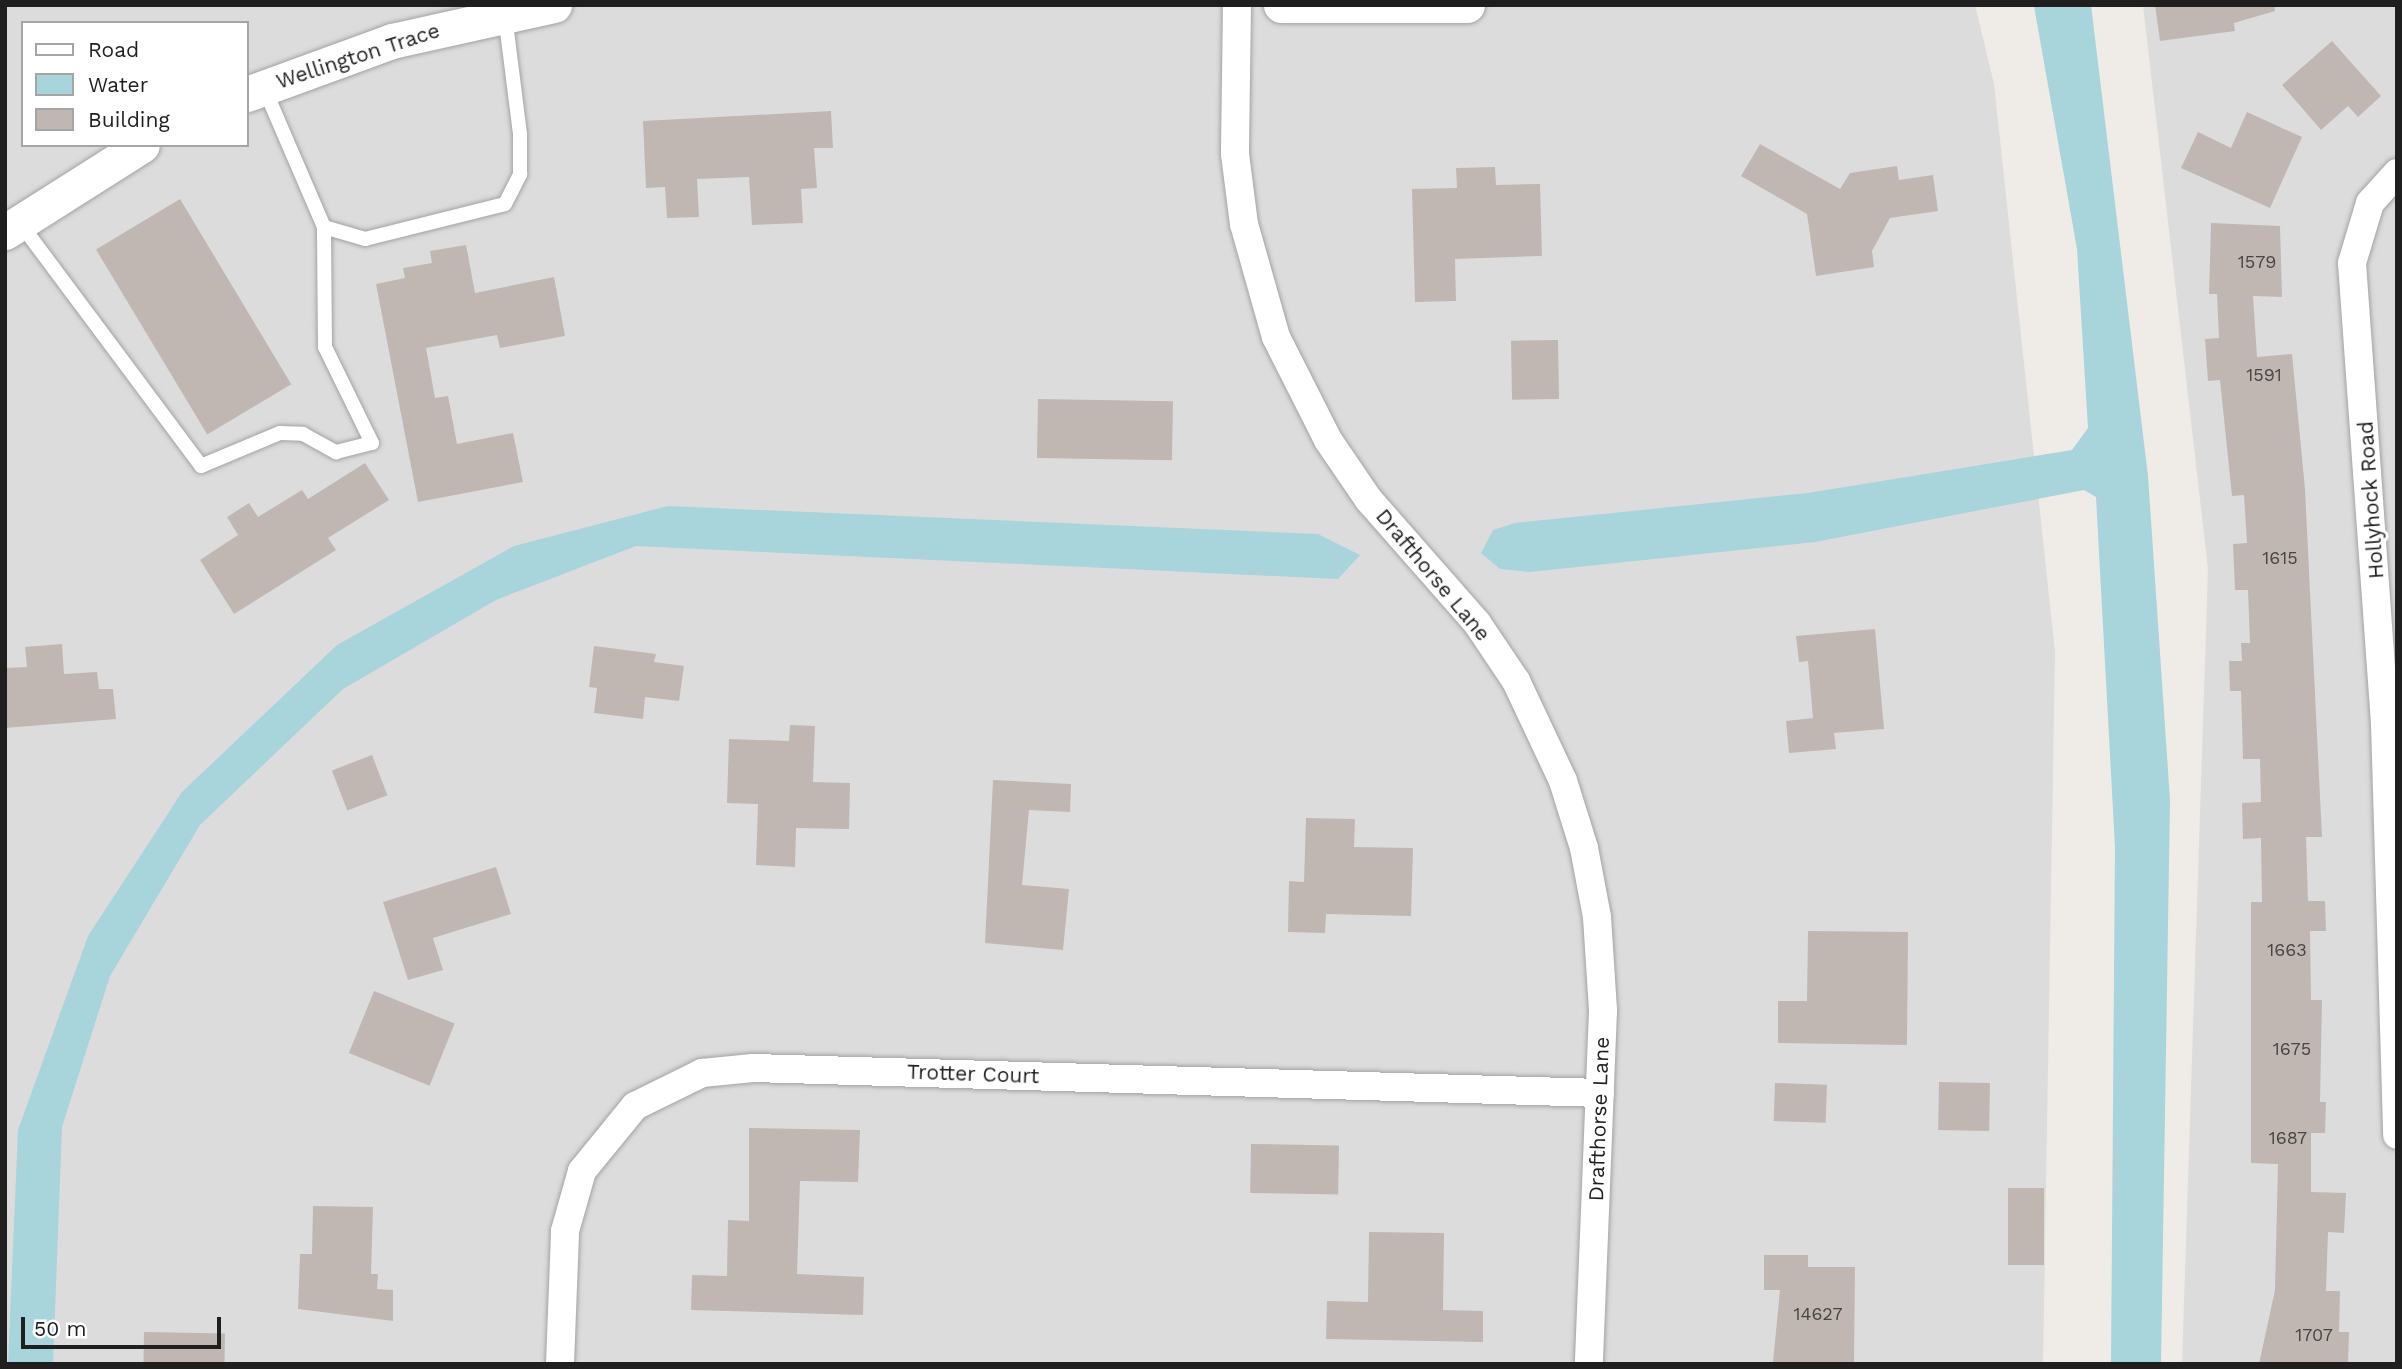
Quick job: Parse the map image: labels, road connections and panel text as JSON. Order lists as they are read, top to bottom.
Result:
{
  "streets": {
    "street": [
      "Wellington Trace",
      "Hollyhock Road",
      "Drafthorse Lane",
      "Trotter Court"
    ]
  },
  "crossings": [
    ["Drafthorse Lane", "Trotter Court"]
  ],
  "house_numbers": [
    "1579",
    "1591",
    "1615",
    "1663",
    "1675",
    "1687",
    "14627",
    "1707"
  ],
  "legend": ["Road", "Water", "Building"],
  "scale_bar": "50 m"
}
